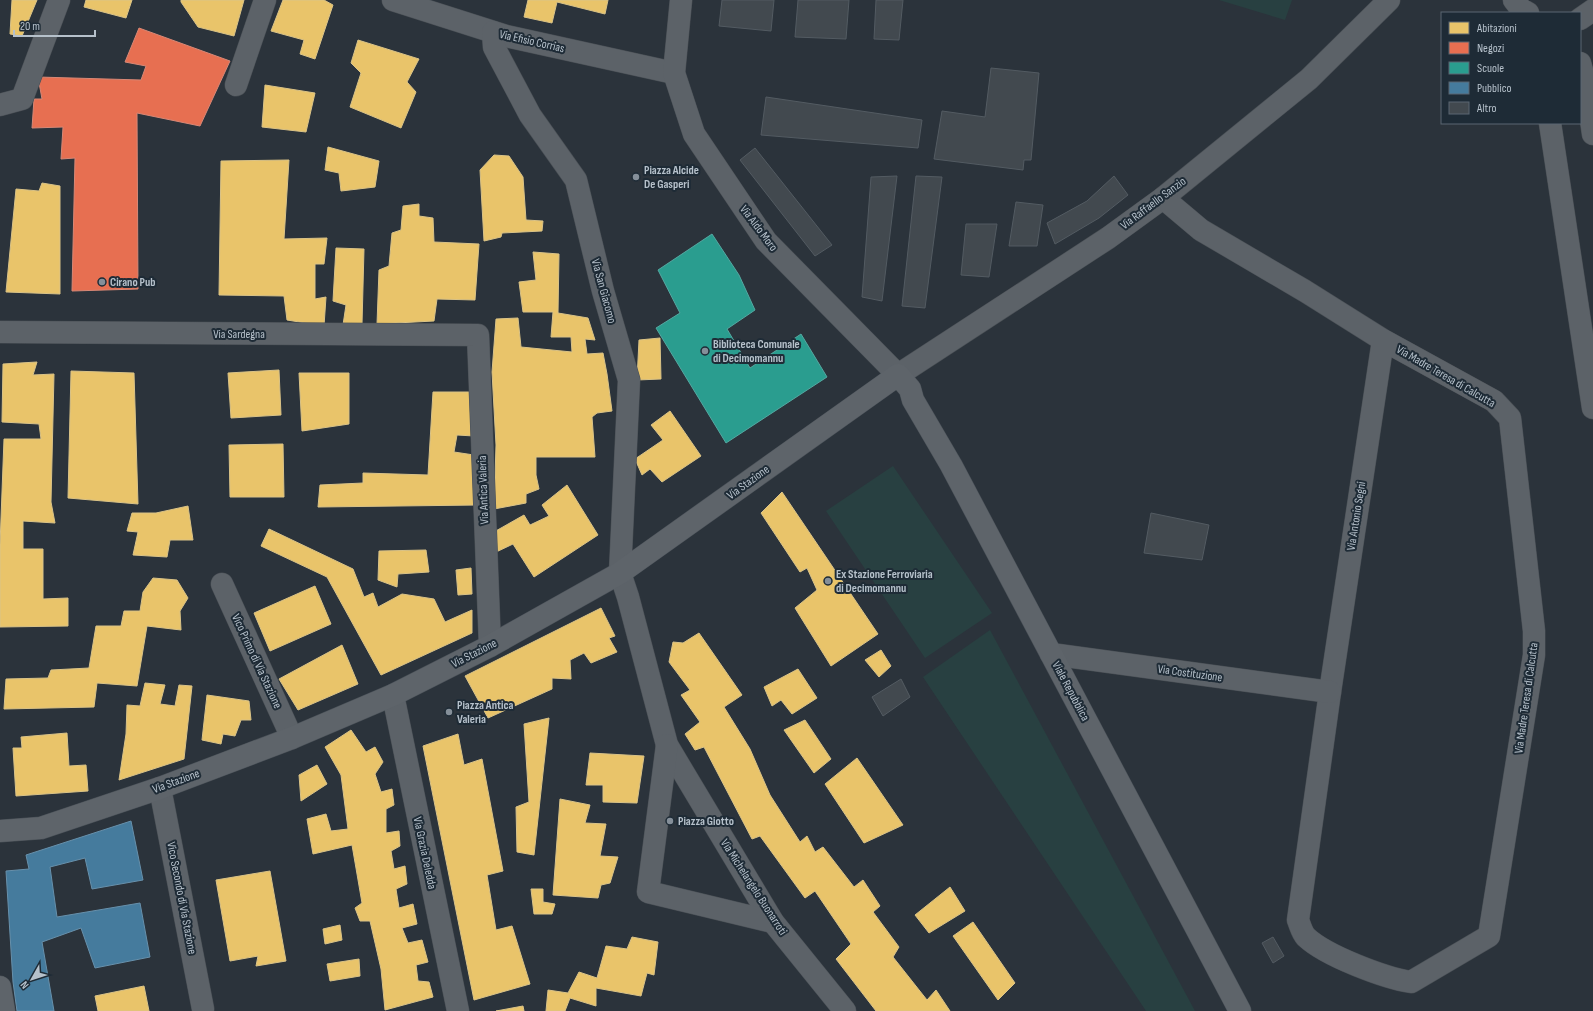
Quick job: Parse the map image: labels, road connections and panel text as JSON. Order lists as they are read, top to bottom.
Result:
{
  "streets": {
    "main road": ["Via Stazione", "Viale Repubblica"],
    "street": [
      "Via Efisio Corrias",
      "Via Raffaello Sanzio",
      "Via Aldo Moro",
      "Via San Giacomo",
      "Via Sardegna",
      "Via Madre Teresa di Calcutta",
      "Via Antica Valeria",
      "Via Antonio Segni",
      "Vico Primo di Via Stazione",
      "Via Costituzione",
      "Via Grazia Deledda",
      "Via Michelangelo Buonarroti",
      "Vico Secondo di Via Stazione"
    ]
  },
  "crossings": [
    ["Via Efisio Corrias", "Via Aldo Moro"],
    ["Via Efisio Corrias", "Via San Giacomo"],
    ["Via Raffaello Sanzio", "Via Aldo Moro"],
    ["Via Raffaello Sanzio", "Via Madre Teresa di Calcutta"],
    ["Via Raffaello Sanzio", "Via Stazione"],
    ["Via Raffaello Sanzio", "Viale Repubblica"],
    ["Via Aldo Moro", "Via Stazione"],
    ["Via Aldo Moro", "Viale Repubblica"],
    ["Via San Giacomo", "Via Stazione"],
    ["Via San Giacomo", "Via Michelangelo Buonarroti"],
    ["Via Sardegna", "Via Antica Valeria"],
    ["Via Madre Teresa di Calcutta", "Via Antonio Segni"],
    ["Via Madre Teresa di Calcutta", "Via Costituzione"],
    ["Via Stazione", "Via Antica Valeria"],
    ["Via Stazione", "Vico Primo di Via Stazione"],
    ["Via Stazione", "Viale Repubblica"],
    ["Via Stazione", "Via Grazia Deledda"],
    ["Via Stazione", "Via Michelangelo Buonarroti"],
    ["Via Stazione", "Vico Secondo di Via Stazione"],
    ["Via Antonio Segni", "Via Costituzione"],
    ["Via Costituzione", "Viale Repubblica"]
  ],
  "places": [
    "Piazza Alcide De Gasperi",
    "Cirano Pub",
    "Biblioteca Comunale di Decimomannu",
    "Ex Stazione Ferroviaria di Decimomannu",
    "Piazza Antica Valeria",
    "Piazza Giotto"
  ],
  "legend": [
    "Abitazioni",
    "Negozi",
    "Scuole",
    "Pubblico",
    "Altro"
  ],
  "scale_bar": "20 m",
  "north": "bottom left"
}
